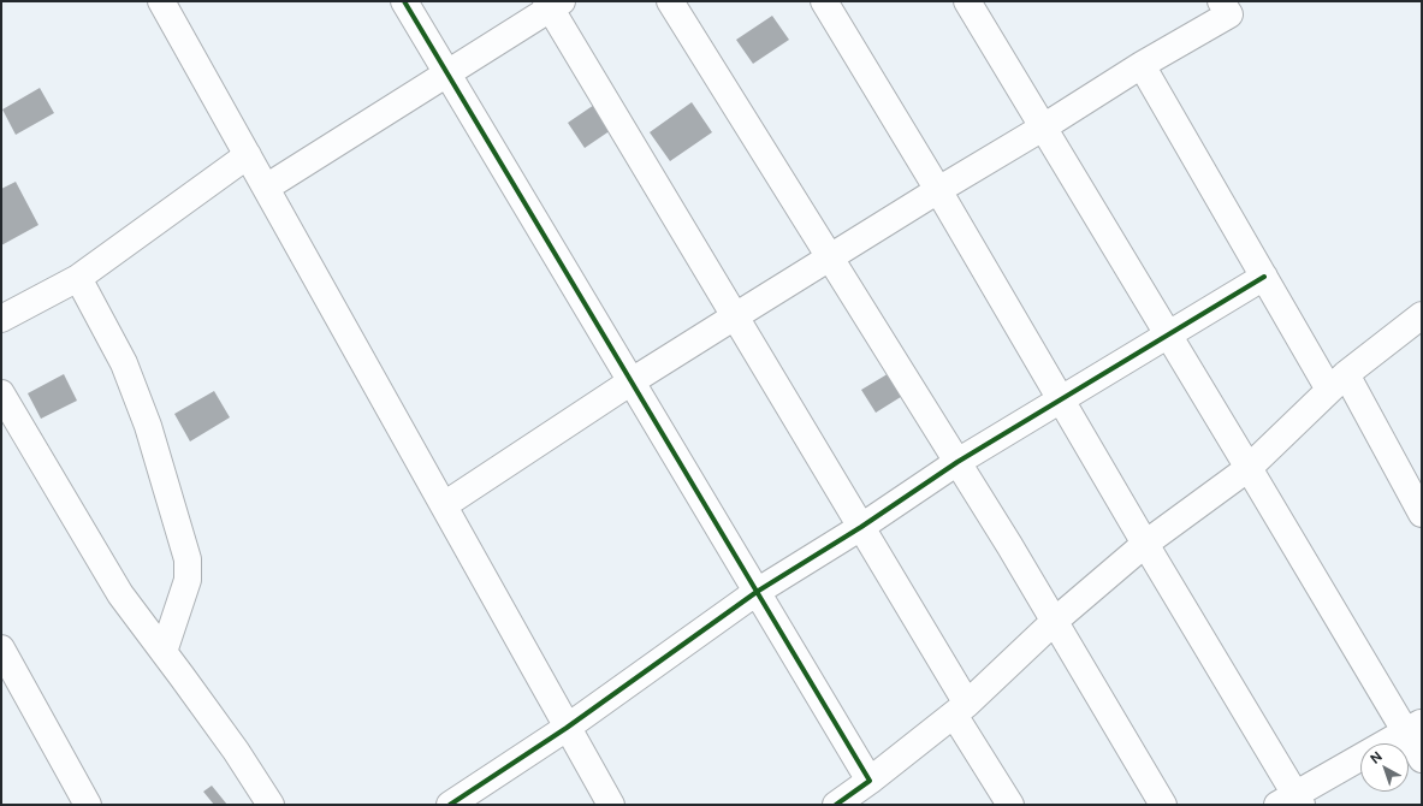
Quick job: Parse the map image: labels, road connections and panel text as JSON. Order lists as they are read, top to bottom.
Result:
{
  "north": "top left"
}
